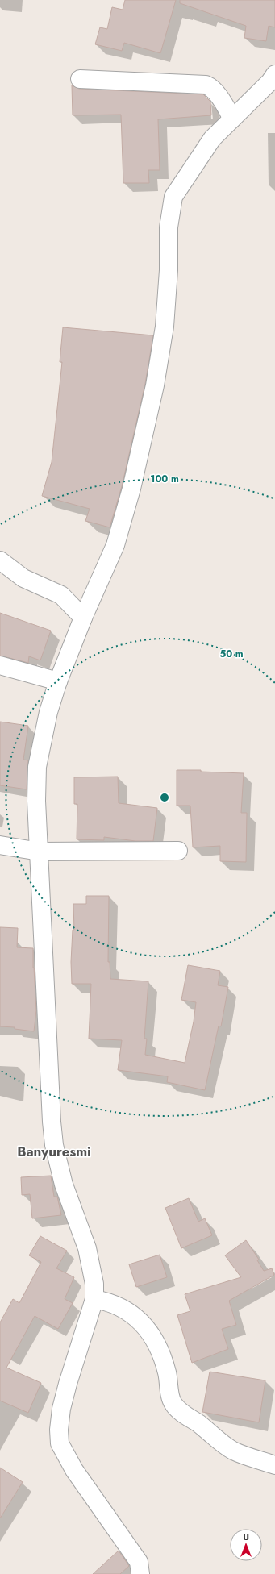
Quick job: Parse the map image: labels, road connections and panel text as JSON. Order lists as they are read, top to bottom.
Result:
{
  "districts": ["Banyuresmi"],
  "north": "top",
  "rings": ["100 m", "50 m"]
}
